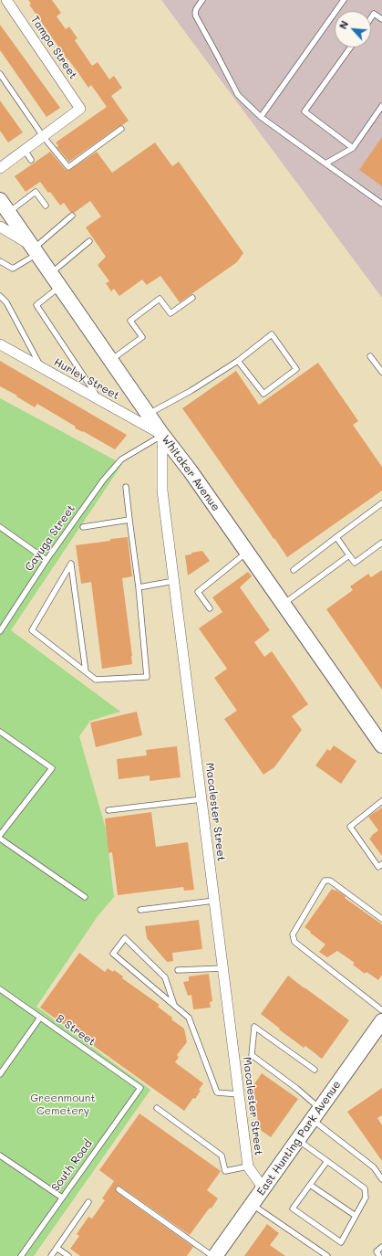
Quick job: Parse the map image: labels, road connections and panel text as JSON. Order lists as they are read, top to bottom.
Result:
{
  "streets": {
    "main road": ["Whitaker Avenue", "East Hunting Park Avenue"],
    "street": ["Tampa Street", "Hurley Street", "Macalester Street"],
    "lane": ["Cayuga Street", "B Street", "South Road"]
  },
  "crossings": [
    ["Hurley Street", "Whitaker Avenue"],
    ["Hurley Street", "Cayuga Street"],
    ["Hurley Street", "Macalester Street"],
    ["Whitaker Avenue", "Cayuga Street"],
    ["Whitaker Avenue", "Macalester Street"],
    ["Cayuga Street", "Macalester Street"],
    ["Macalester Street", "East Hunting Park Avenue"],
    ["B Street", "South Road"]
  ],
  "parks": ["Greenmount Cemetery"],
  "north": "top left"
}
